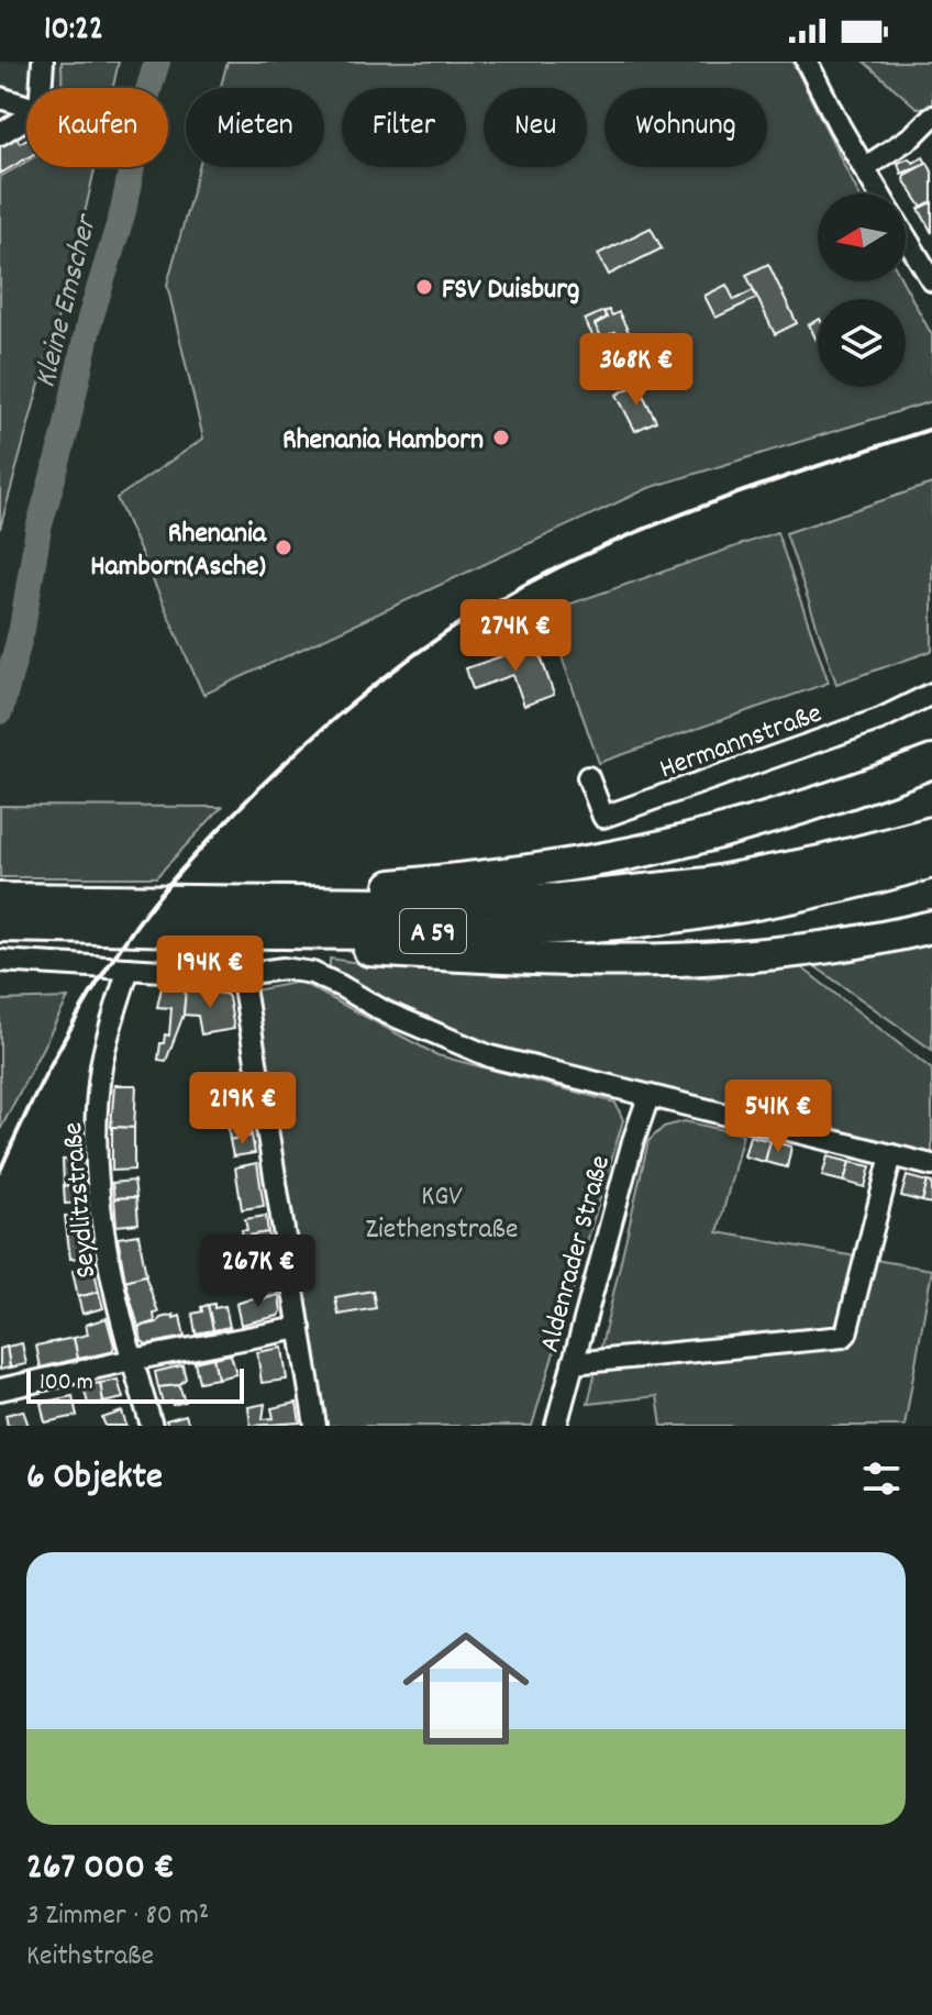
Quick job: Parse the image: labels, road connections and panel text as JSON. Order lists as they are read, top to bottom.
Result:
{
  "streets": {
    "highway": ["A 59"],
    "street": ["Hermannstraße", "Seydlitzstraße", "Aldenrader Straße"]
  },
  "water": ["Kleine Emscher"],
  "parks": ["KGV Ziethenstraße"],
  "places": ["FSV Duisburg", "Rhenania Hamborn", "Rhenania Hamborn(Asche)"],
  "scale_bar": "100 m",
  "north": "left",
  "page": {
    "status": "10:22",
    "chip": [
      "Kaufen",
      "Mieten",
      "Filter",
      "Neu",
      "Wohnung"
    ],
    "price": [
      "368K €",
      "274K €",
      "194K €",
      "219K €",
      "541K €",
      "267K €"
    ],
    "scale": "100 m",
    "heading": "6 Objekte",
    "list": [
      {
        "name": "267 000 €",
        "note": "3 Zimmer · 80 m² · Keithstraße"
      }
    ]
  }
}
